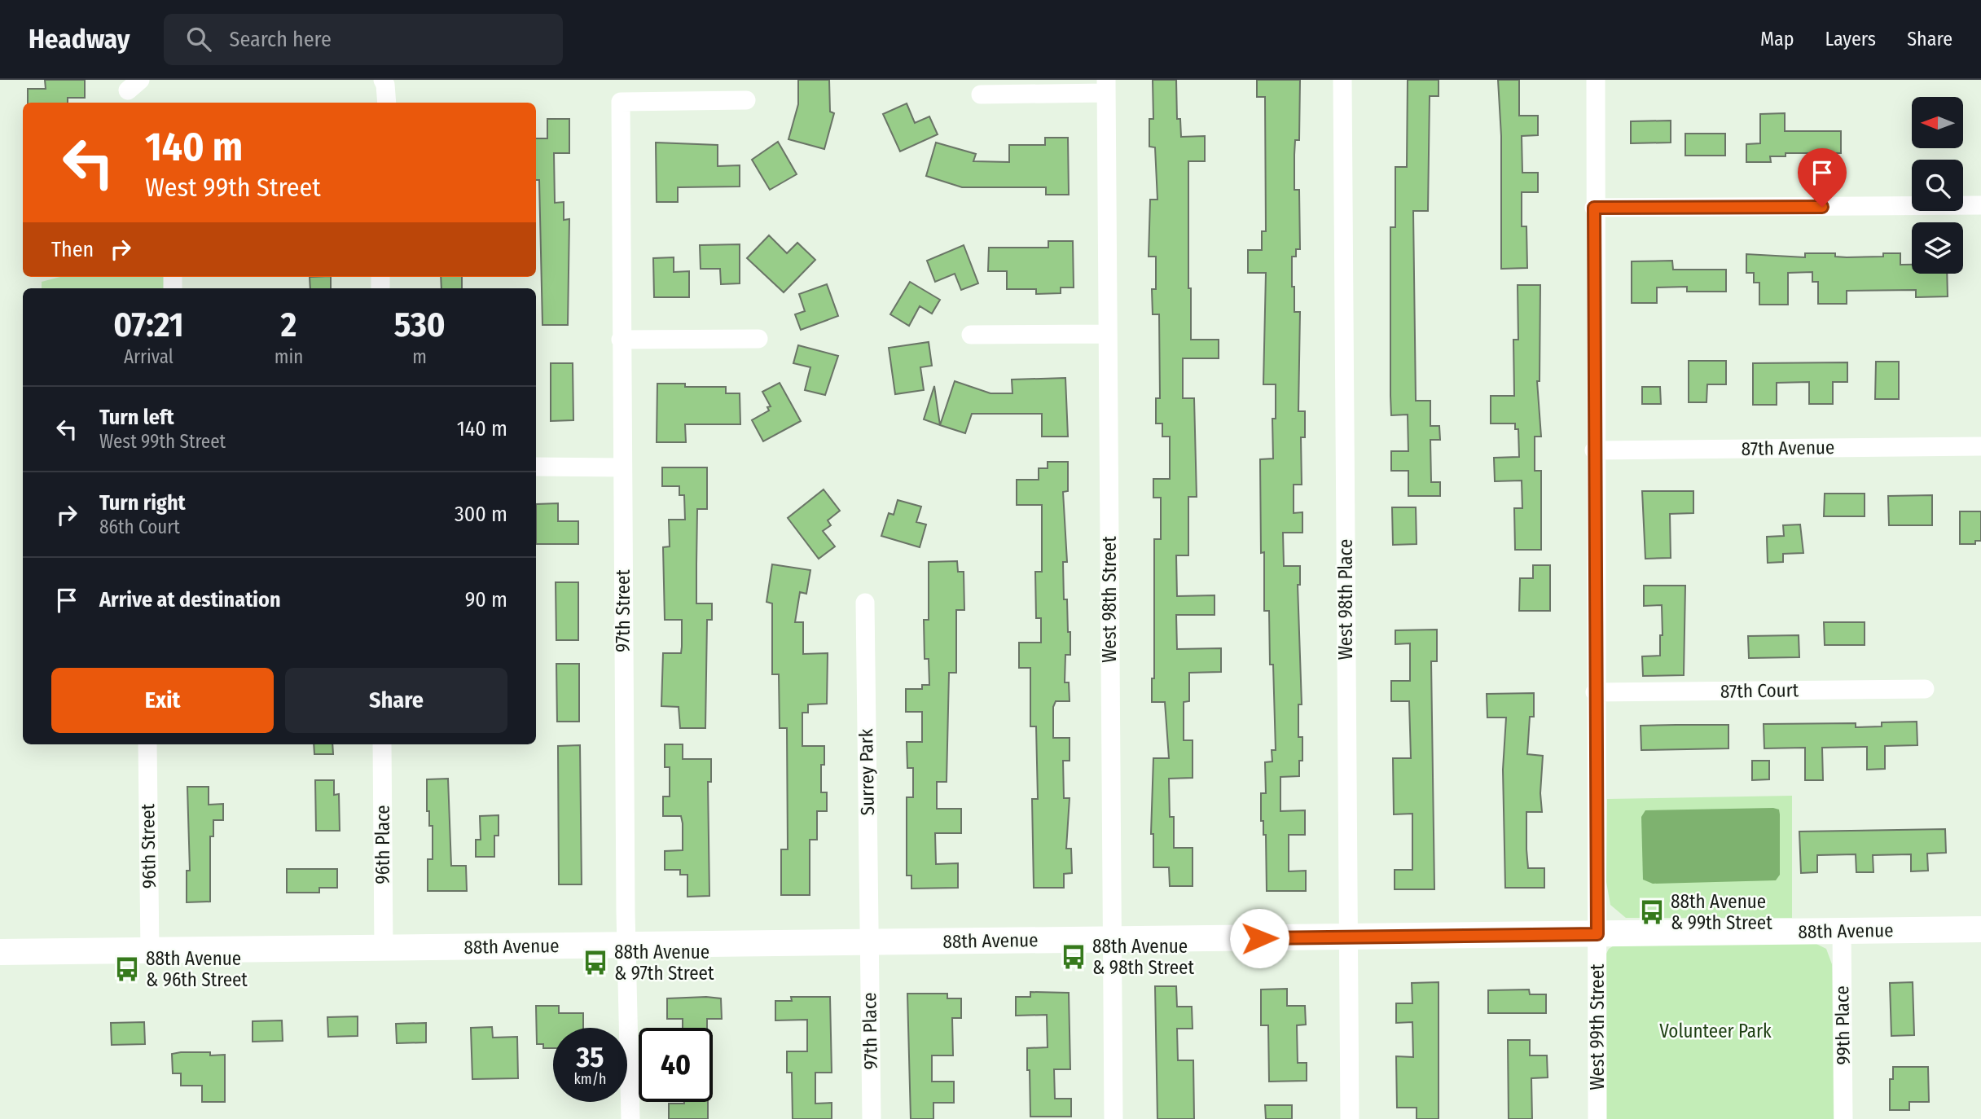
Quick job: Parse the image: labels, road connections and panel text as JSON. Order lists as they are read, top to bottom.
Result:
{
  "streets": {
    "street": [
      "87th Avenue",
      "West 98th Street",
      "West 98th Place",
      "97th Street",
      "87th Court",
      "Surrey Park",
      "96th Place",
      "96th Street",
      "88th Avenue",
      "99th Place",
      "West 99th Street",
      "97th Place"
    ]
  },
  "crossings": [
    ["87th Avenue", "West 99th Street"],
    ["West 98th Street", "88th Avenue"],
    ["West 98th Place", "88th Avenue"],
    ["97th Street", "88th Avenue"],
    ["87th Court", "West 99th Street"],
    ["Surrey Park", "88th Avenue"],
    ["Surrey Park", "97th Place"],
    ["96th Place", "88th Avenue"],
    ["96th Street", "88th Avenue"],
    ["88th Avenue", "99th Place"],
    ["88th Avenue", "West 99th Street"],
    ["88th Avenue", "97th Place"]
  ],
  "parks": ["Volunteer Park"],
  "places": {
    "bus stop": [
      "88th Avenue & 99th Street",
      "88th Avenue & 98th Street",
      "88th Avenue & 97th Street",
      "88th Avenue & 96th Street"
    ]
  },
  "north": "left",
  "page": {
    "header": "Headway",
    "search": "Search here",
    "nav": ["Map", "Layers", "Share"],
    "turn": ["140 m", "West 99th Street"],
    "then": "Then",
    "eta": [
      "07:21",
      "Arrival",
      "2",
      "min",
      "530",
      "m"
    ],
    "list": [
      {
        "name": "Turn left",
        "note": "West 99th Street",
        "value": "140 m"
      },
      {
        "name": "Turn right",
        "note": "86th Court",
        "value": "300 m"
      },
      {
        "name": "Arrive at destination",
        "value": "90 m"
      }
    ],
    "buttons": ["Exit", "Share"],
    "speed": "35 km/h",
    "limit": "40"
  }
}
